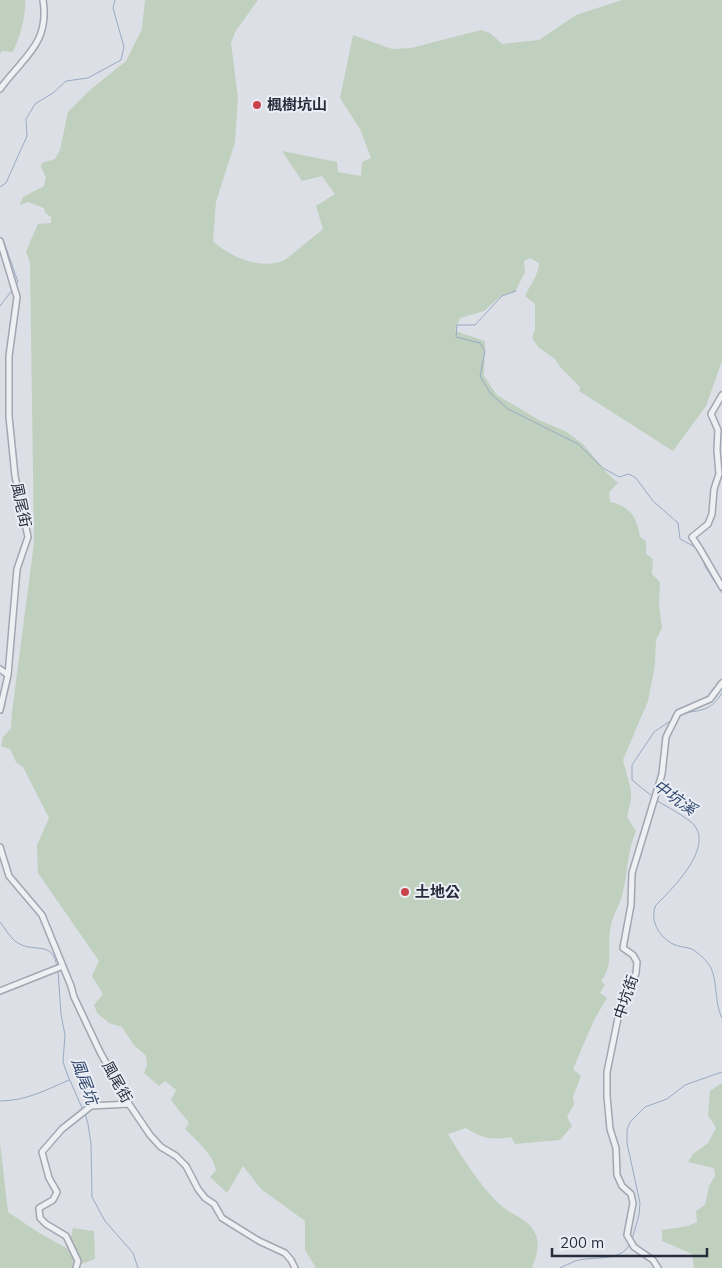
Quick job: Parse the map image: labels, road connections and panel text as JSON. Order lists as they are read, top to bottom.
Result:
{
  "streets": {
    "street": ["風尾街", "中坑街"]
  },
  "water": ["中坑溪", "風尾坑"],
  "places": ["楓樹坑山", "土地公"],
  "scale_bar": "200 m"
}
